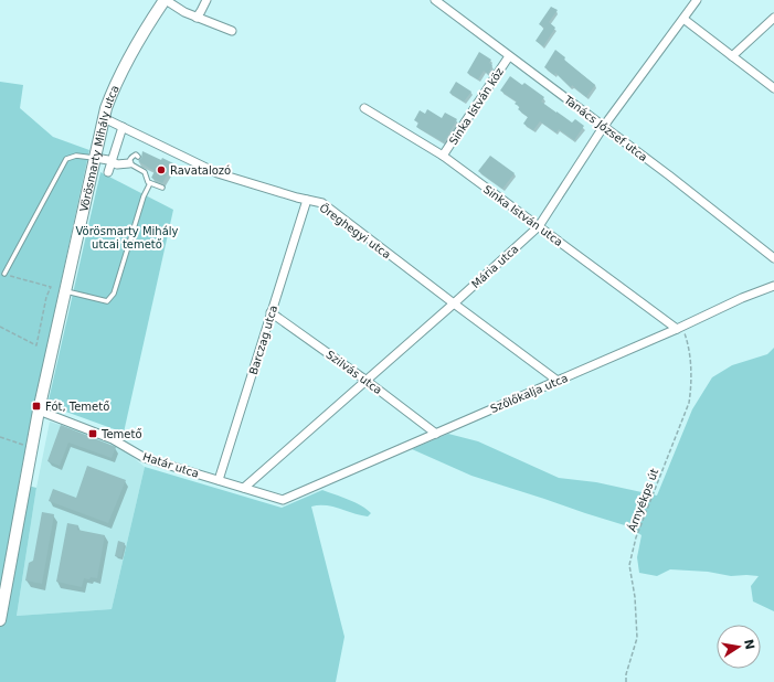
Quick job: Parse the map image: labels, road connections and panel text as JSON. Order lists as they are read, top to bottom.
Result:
{
  "streets": {
    "main road": ["Vörösmarty Mihály utca"],
    "street": [
      "Sinka István köz",
      "Tanács József utca",
      "Sinka István utca",
      "Öreghegyi utca",
      "Mária utca",
      "Barczag utca",
      "Szilvás utca",
      "Szőlőkalja utca",
      "Határ utca"
    ],
    "path": ["Árnyékps út"]
  },
  "crossings": [
    ["Sinka István köz", "Tanács József utca"],
    ["Sinka István köz", "Sinka István utca"],
    ["Tanács József utca", "Mária utca"],
    ["Vörösmarty Mihály utca", "Öreghegyi utca"],
    ["Vörösmarty Mihály utca", "Határ utca"],
    ["Sinka István utca", "Mária utca"],
    ["Sinka István utca", "Szőlőkalja utca"],
    ["Sinka István utca", "Árnyékps út"],
    ["Öreghegyi utca", "Mária utca"],
    ["Öreghegyi utca", "Barczag utca"],
    ["Öreghegyi utca", "Szőlőkalja utca"],
    ["Mária utca", "Szilvás utca"],
    ["Mária utca", "Határ utca"],
    ["Barczag utca", "Szilvás utca"],
    ["Barczag utca", "Határ utca"],
    ["Szilvás utca", "Szőlőkalja utca"],
    ["Szőlőkalja utca", "Határ utca"],
    ["Szőlőkalja utca", "Árnyékps út"]
  ],
  "parks": ["Vörösmarty Mihály utcai temető"],
  "places": {
    "other": ["Ravatalozó"],
    "transit": ["Fót, Temető", "Temető"]
  },
  "north": "right"
}
